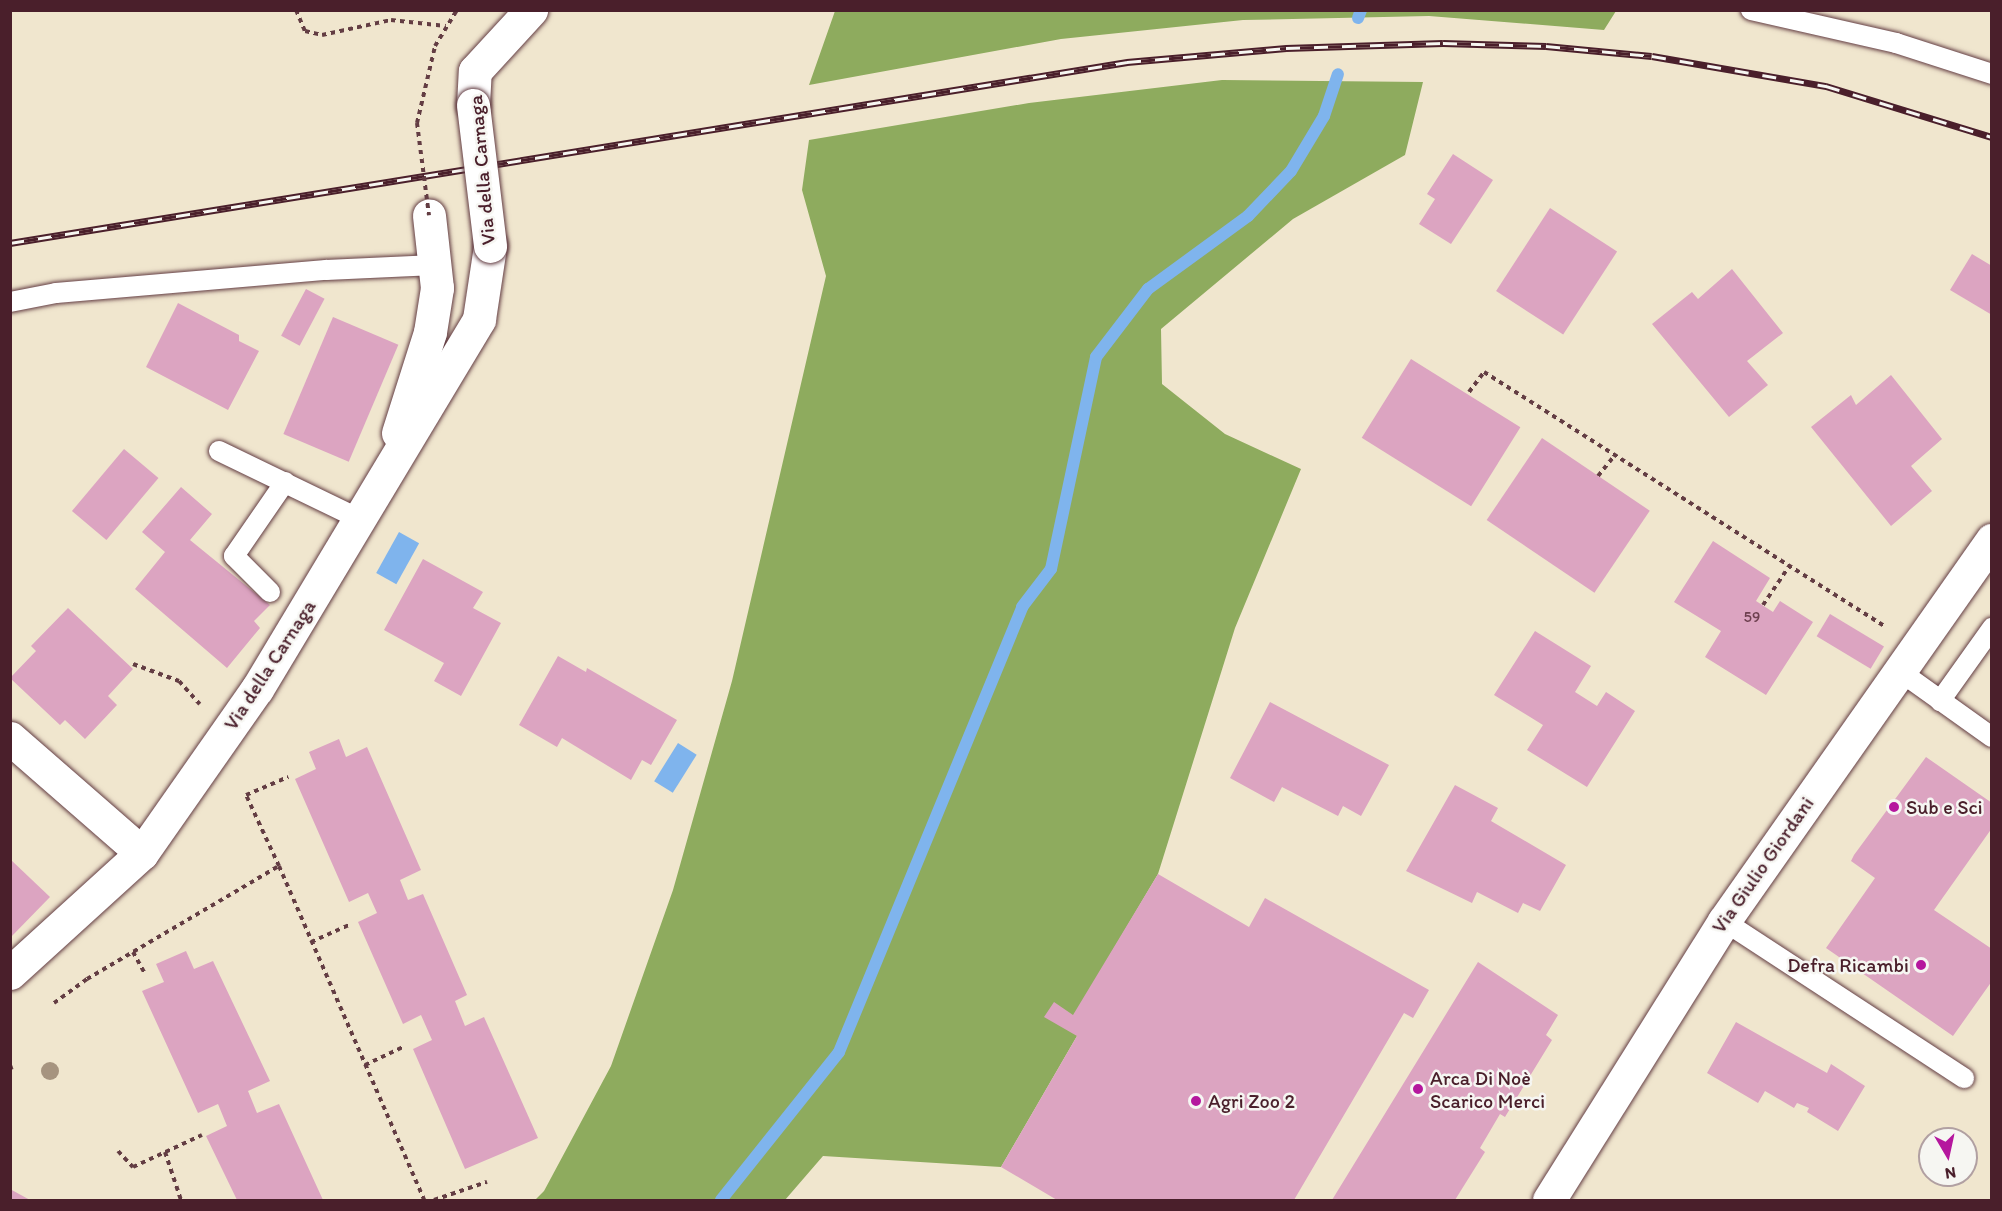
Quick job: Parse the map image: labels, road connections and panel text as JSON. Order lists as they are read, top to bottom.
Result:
{
  "streets": {
    "street": ["Via della Carnaga", "Via Giulio Giordani"]
  },
  "places": [
    "Sub e Sci",
    "Defra Ricambi",
    "Arca Di Noè Scarico Merci",
    "Agri Zoo 2"
  ],
  "house_numbers": ["59"],
  "north": "bottom"
}
